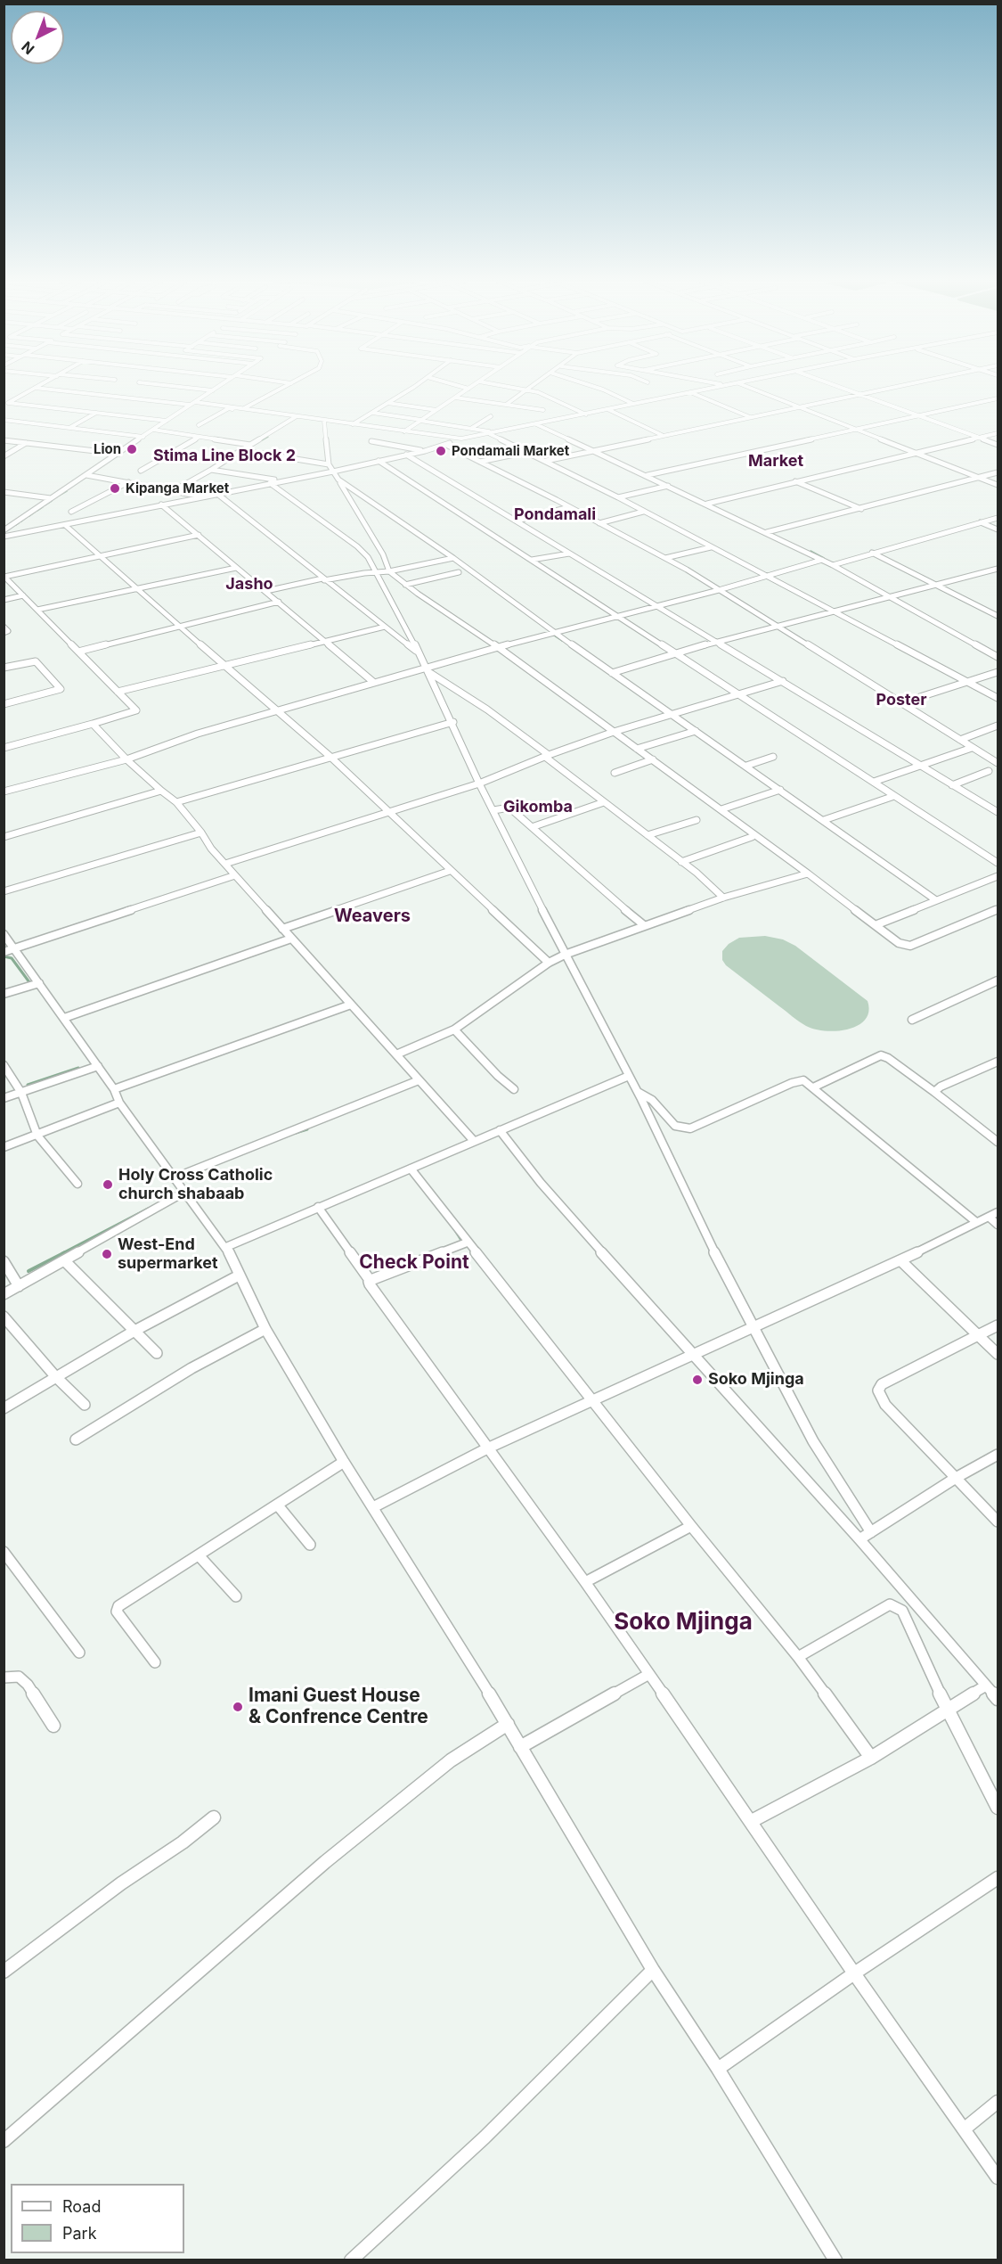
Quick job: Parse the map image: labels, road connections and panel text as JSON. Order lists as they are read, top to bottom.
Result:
{
  "districts": [
    "Stima Line Block 2",
    "Market",
    "Pondamali",
    "Jasho",
    "Poster",
    "Gikomba",
    "Weavers",
    "Check Point",
    "Soko Mjinga"
  ],
  "places": [
    "Lion",
    "Pondamali Market",
    "Kipanga Market",
    "Holy Cross Catholic church shabaab",
    "West-End supermarket",
    "Soko Mjinga",
    "Imani Guest House & Confrence Centre"
  ],
  "legend": ["Road", "Park"],
  "north": "bottom left"
}
